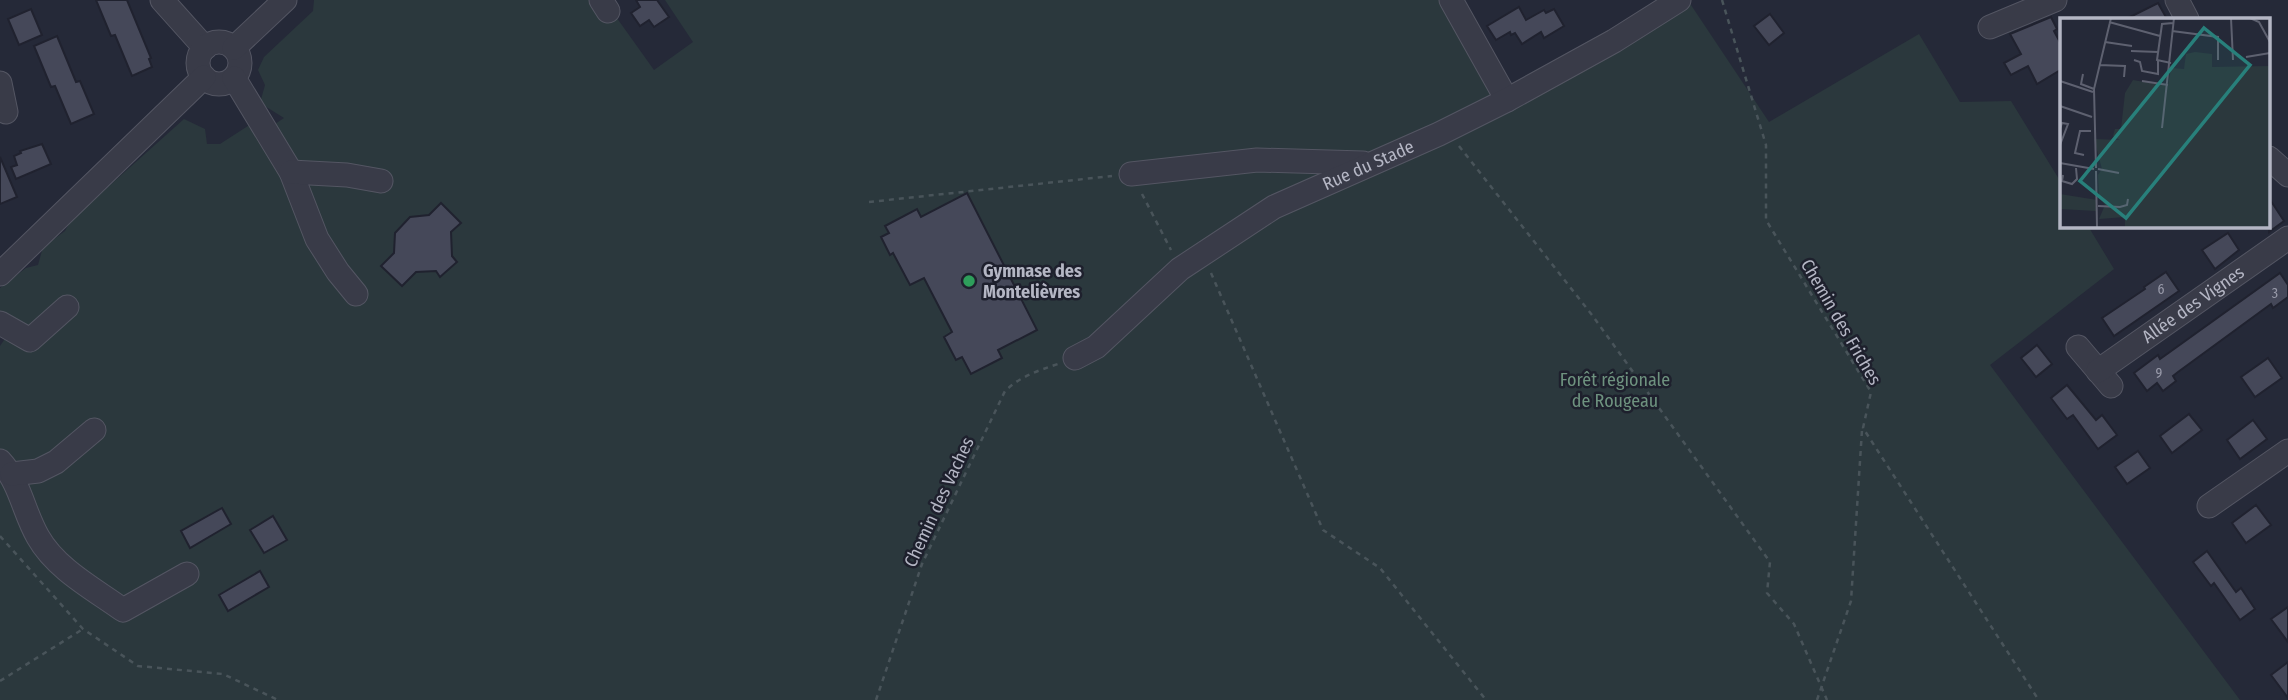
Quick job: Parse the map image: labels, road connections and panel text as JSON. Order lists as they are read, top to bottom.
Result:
{
  "streets": {
    "street": ["Rue du Stade", "Allée des Vignes"],
    "path": ["Chemin des Friches", "Chemin des Vaches"]
  },
  "crossings": [
    ["Rue du Stade", "Chemin des Vaches"]
  ],
  "parks": ["Forêt régionale de Rougeau"],
  "places": ["Gymnase des Montelièvres"],
  "house_numbers": ["6", "3", "9"]
}
